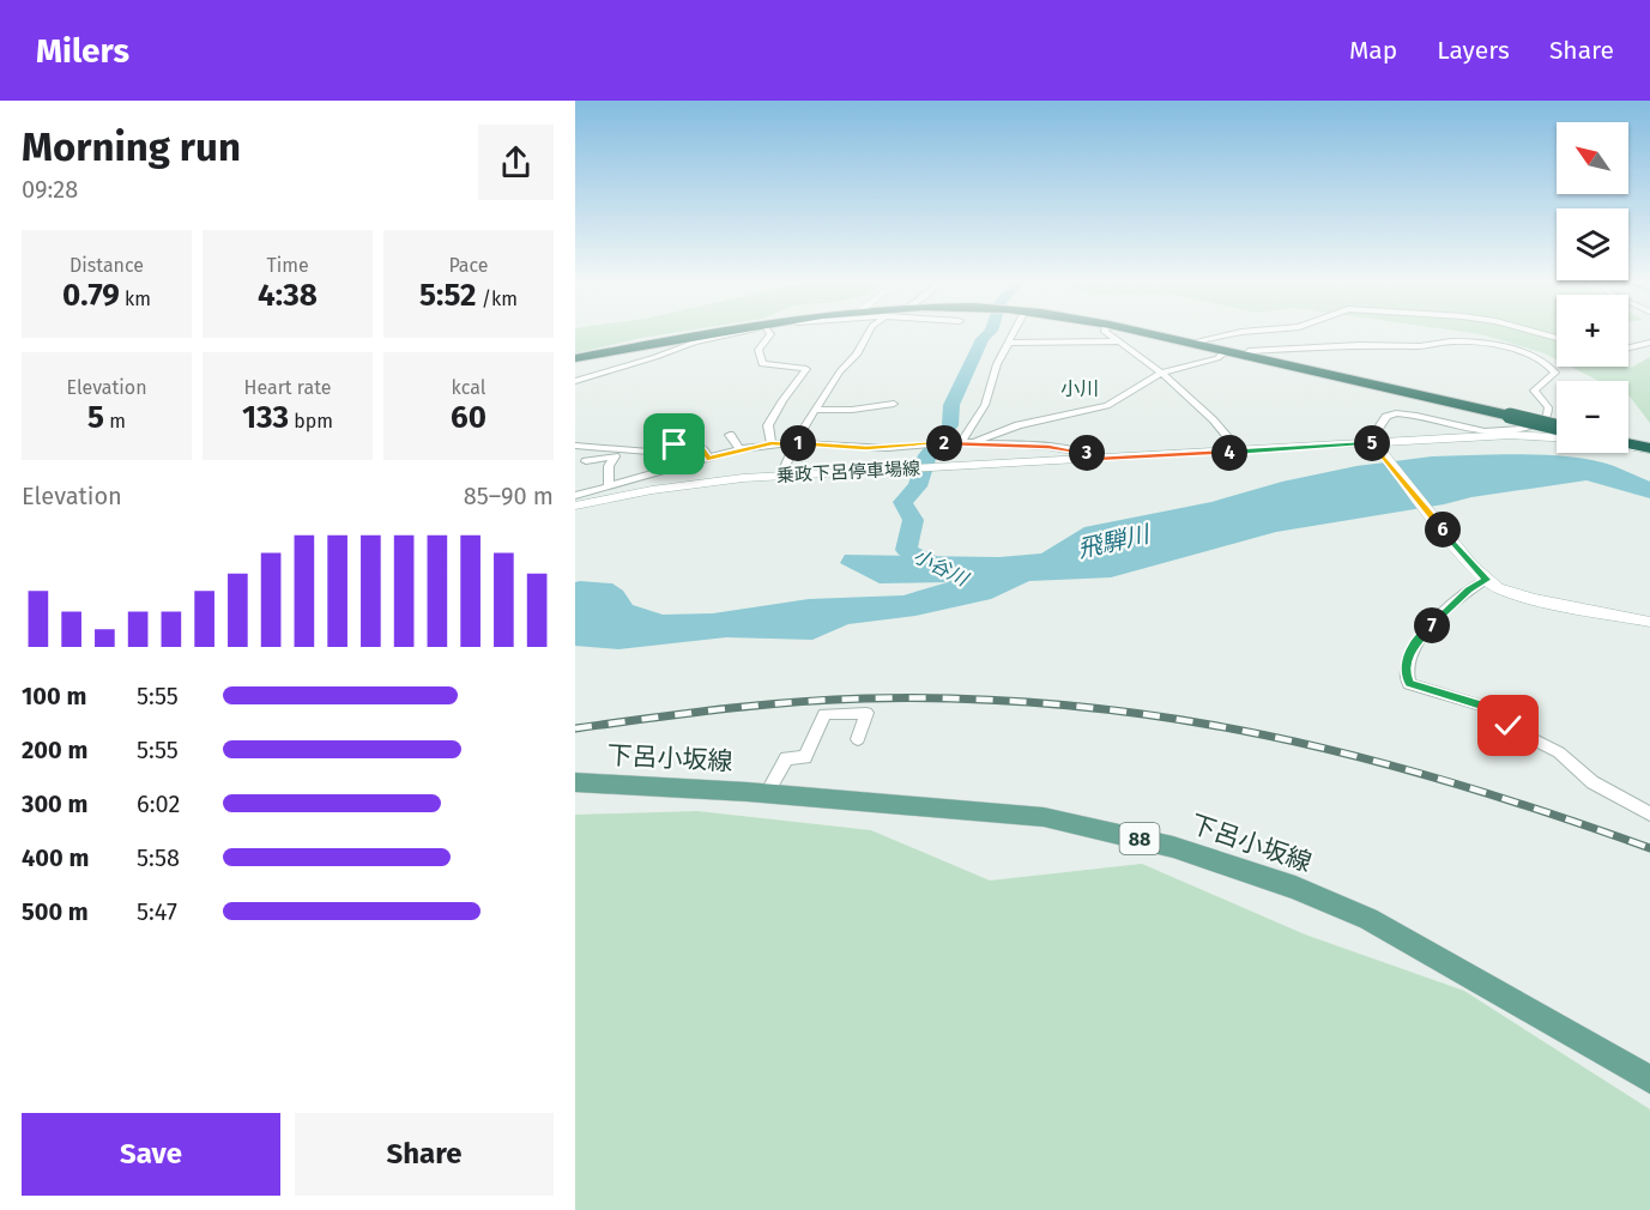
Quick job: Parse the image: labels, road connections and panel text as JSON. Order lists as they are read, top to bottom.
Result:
{
  "streets": {
    "main road": ["乗政下呂停車場線", "下呂小坂線", "88"]
  },
  "districts": ["小川"],
  "water": ["飛騨川", "小谷川"],
  "north": "top left",
  "page": {
    "header": "Milers",
    "nav": ["Map", "Layers", "Share"],
    "heading": ["Morning run", "09:28"],
    "map_buttons": ["+", "−"],
    "stats": [
      ["Distance", "0.79 km"],
      ["Time", "4:38"],
      ["Pace", "5:52 /km"],
      ["Elevation", "5 m"],
      ["Heart rate", "133 bpm"],
      ["kcal", "60"]
    ],
    "pins": [
      "1",
      "2",
      "5",
      "3",
      "4",
      "6",
      "7"
    ],
    "chart": ["Elevation", "85–90 m"],
    "list": [
      {
        "name": "100 m",
        "note": "5:55"
      },
      {
        "name": "200 m",
        "note": "5:55"
      },
      {
        "name": "300 m",
        "note": "6:02"
      },
      {
        "name": "400 m",
        "note": "5:58"
      },
      {
        "name": "500 m",
        "note": "5:47"
      }
    ],
    "buttons": ["Save", "Share"]
  }
}
